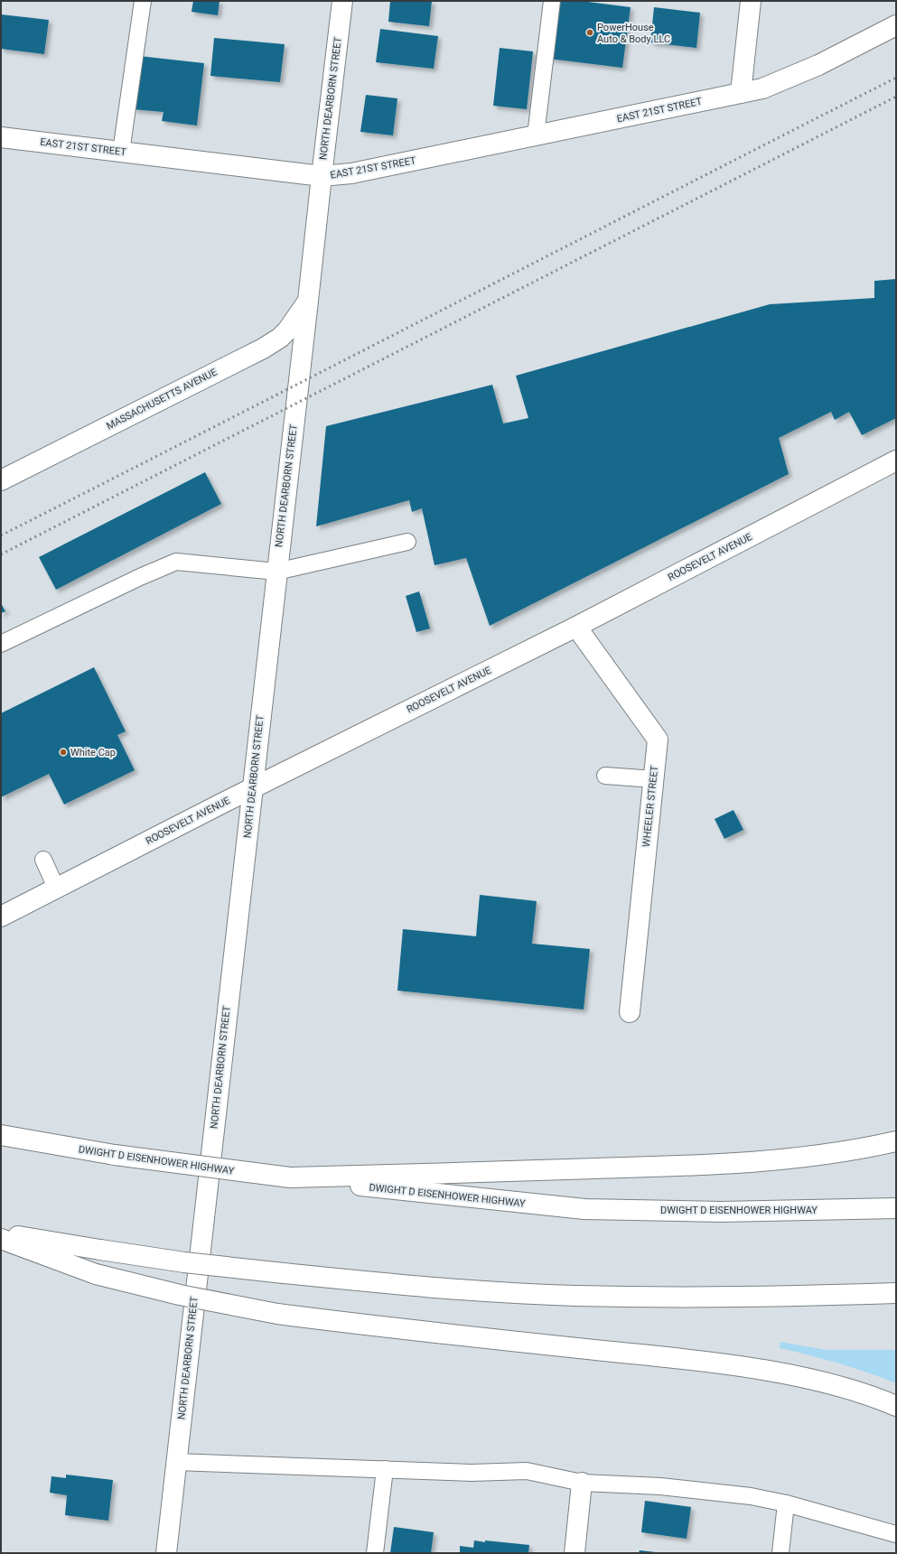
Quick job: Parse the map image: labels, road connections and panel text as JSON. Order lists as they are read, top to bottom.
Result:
{
  "streets": {
    "main road": [
      "NORTH DEARBORN STREET",
      "EAST 21ST STREET",
      "MASSACHUSETTS AVENUE",
      "ROOSEVELT AVENUE",
      "WHEELER STREET",
      "DWIGHT D EISENHOWER HIGHWAY"
    ]
  },
  "crossings": [
    ["NORTH DEARBORN STREET", "EAST 21ST STREET"],
    ["NORTH DEARBORN STREET", "MASSACHUSETTS AVENUE"],
    ["NORTH DEARBORN STREET", "ROOSEVELT AVENUE"],
    ["ROOSEVELT AVENUE", "WHEELER STREET"]
  ],
  "places": ["PowerHouse Auto & Body LLC", "White Cap"]
}
